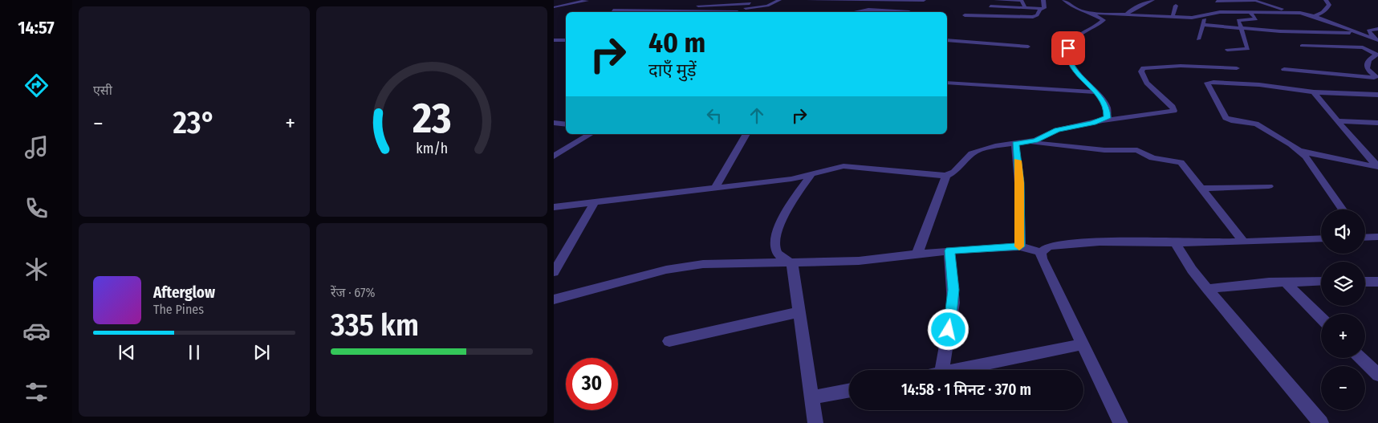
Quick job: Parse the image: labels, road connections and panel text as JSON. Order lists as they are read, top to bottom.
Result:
{
  "page": {
    "tabs": "14:57",
    "tile": [
      "एसी",
      ["रेंज · 67%", "335 km"]
    ],
    "turn": ["40 m", "दाएँ मुड़ें"],
    "heat": ["−", "23°", "+"],
    "map_buttons": ["+", "−"],
    "song": ["Afterglow", "The Pines"],
    "limit": "30",
    "trip": "14:58 · 1 मिनट · 370 m",
    "gauge": ["23", "km/h"]
  }
}
